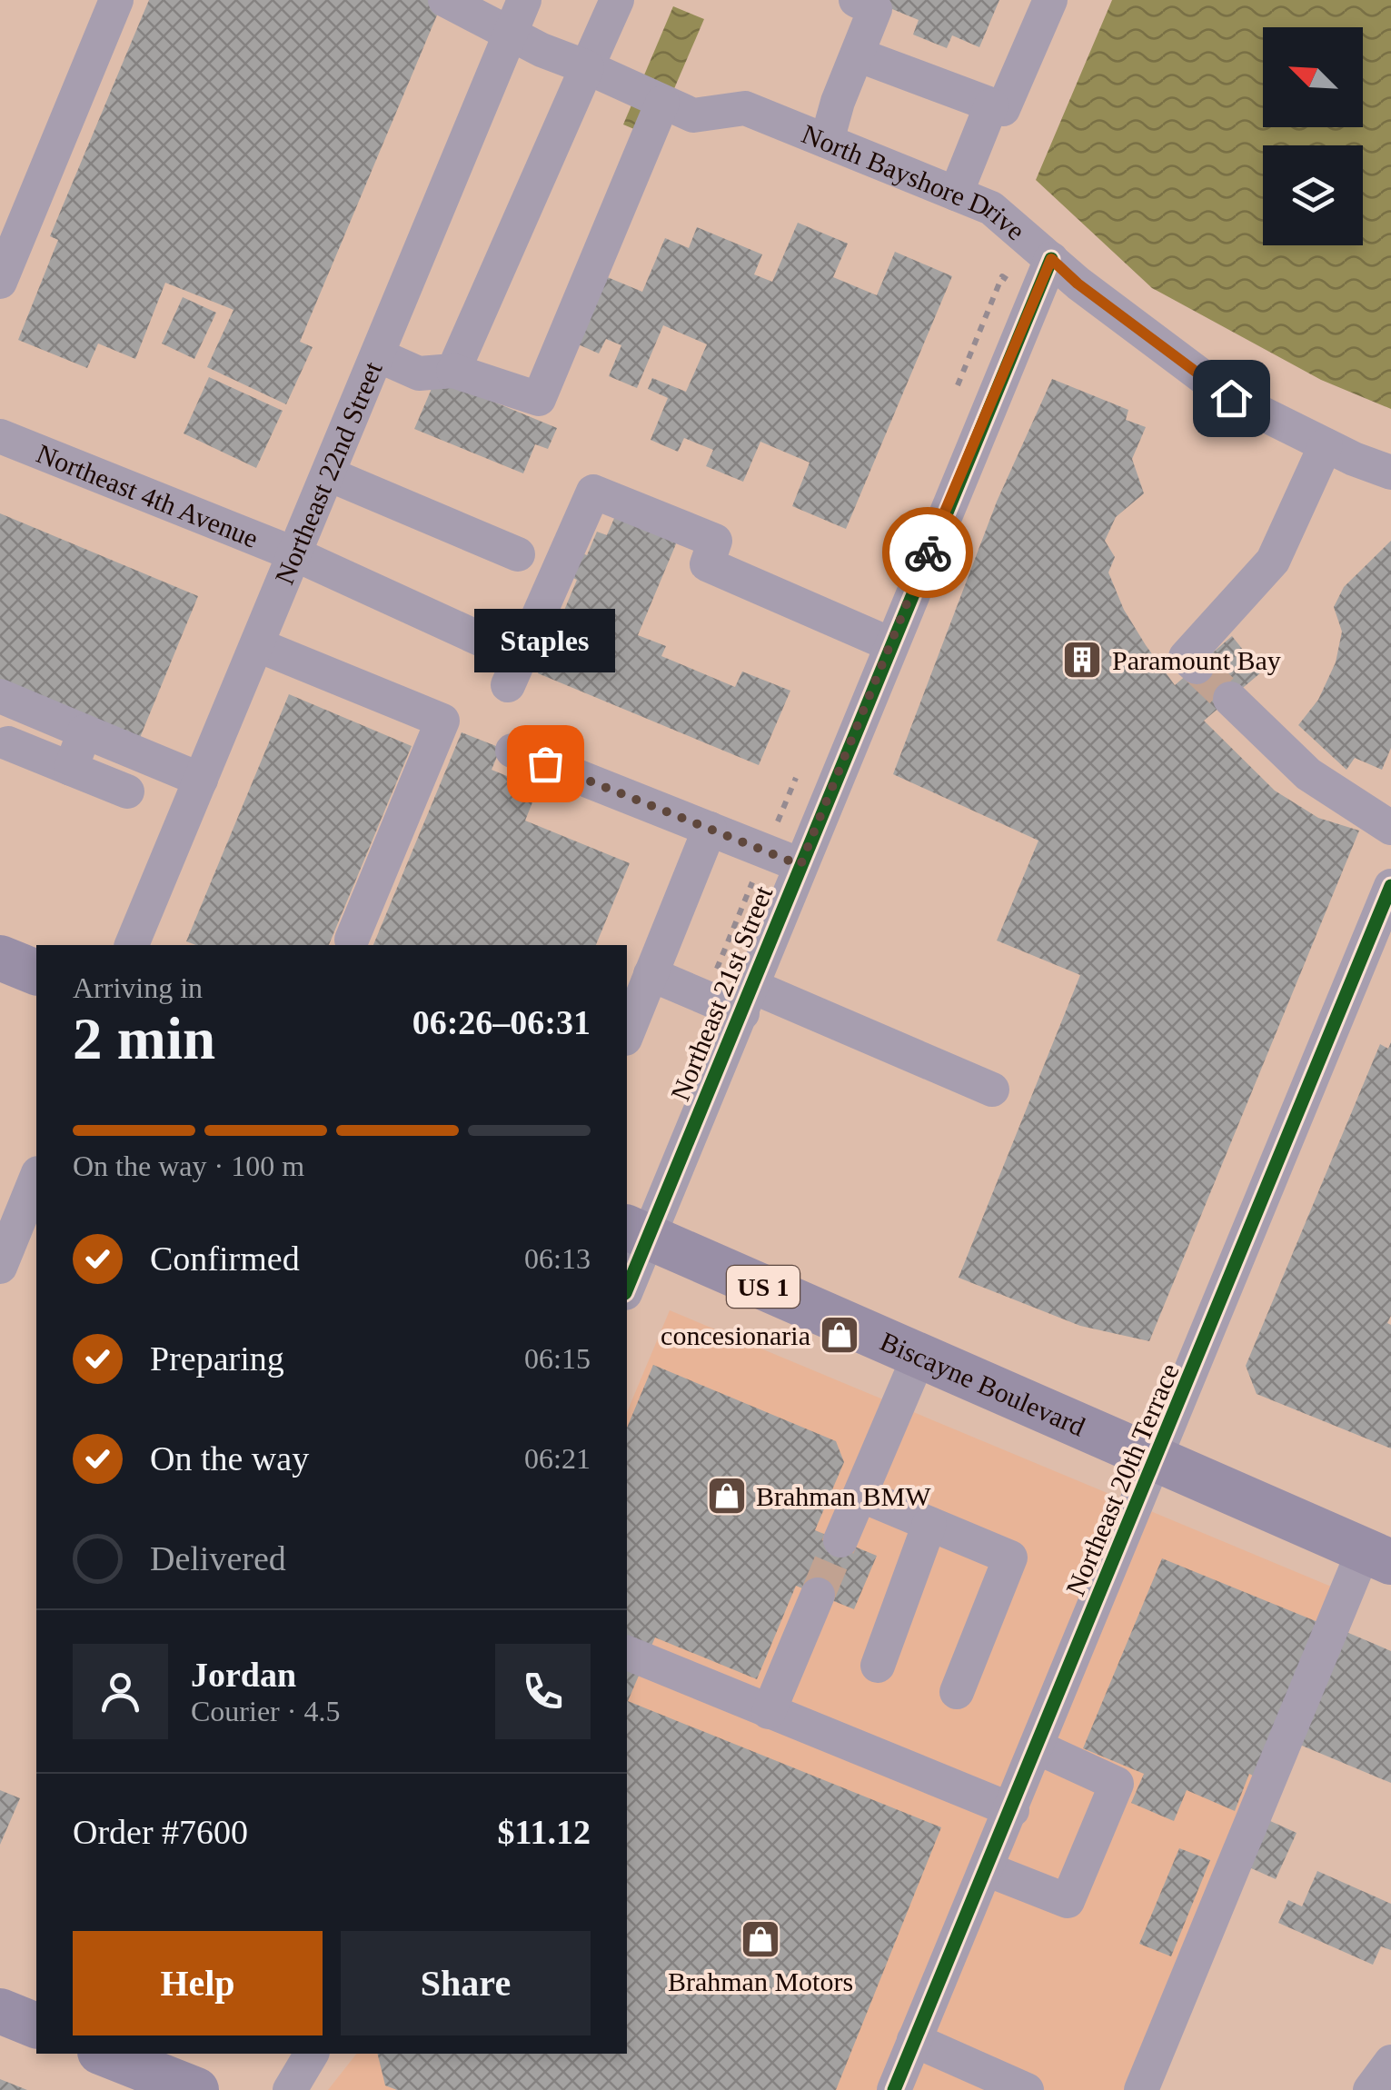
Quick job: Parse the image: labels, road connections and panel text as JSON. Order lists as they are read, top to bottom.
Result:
{
  "streets": {
    "main road": ["US 1", "Biscayne Boulevard"],
    "street": [
      "North Bayshore Drive",
      "Northeast 22nd Street",
      "Northeast 4th Avenue",
      "Northeast 21st Street",
      "Northeast 20th Terrace"
    ]
  },
  "crossings": [
    ["North Bayshore Drive", "Northeast 21st Street"],
    ["Northeast 22nd Street", "Northeast 4th Avenue"],
    ["Northeast 21st Street", "Biscayne Boulevard"],
    ["Biscayne Boulevard", "Northeast 20th Terrace"]
  ],
  "places": {
    "building": ["Paramount Bay"],
    "other": ["Staples"],
    "shop": ["concesionaria", "Brahman BMW", "Brahman Motors"]
  },
  "north": "top left",
  "page": {
    "bubble": "Staples",
    "heading": ["2 min", "Arriving in", "06:26–06:31"],
    "panel": [
      "Jordan",
      "Courier · 4.5",
      "Order #7600",
      "$11.12"
    ],
    "bar": "On the way · 100 m",
    "list": [
      ["Confirmed", "06:13"],
      ["Preparing", "06:15"],
      ["On the way", "06:21"],
      "Delivered"
    ],
    "buttons": ["Help", "Share"]
  }
}
